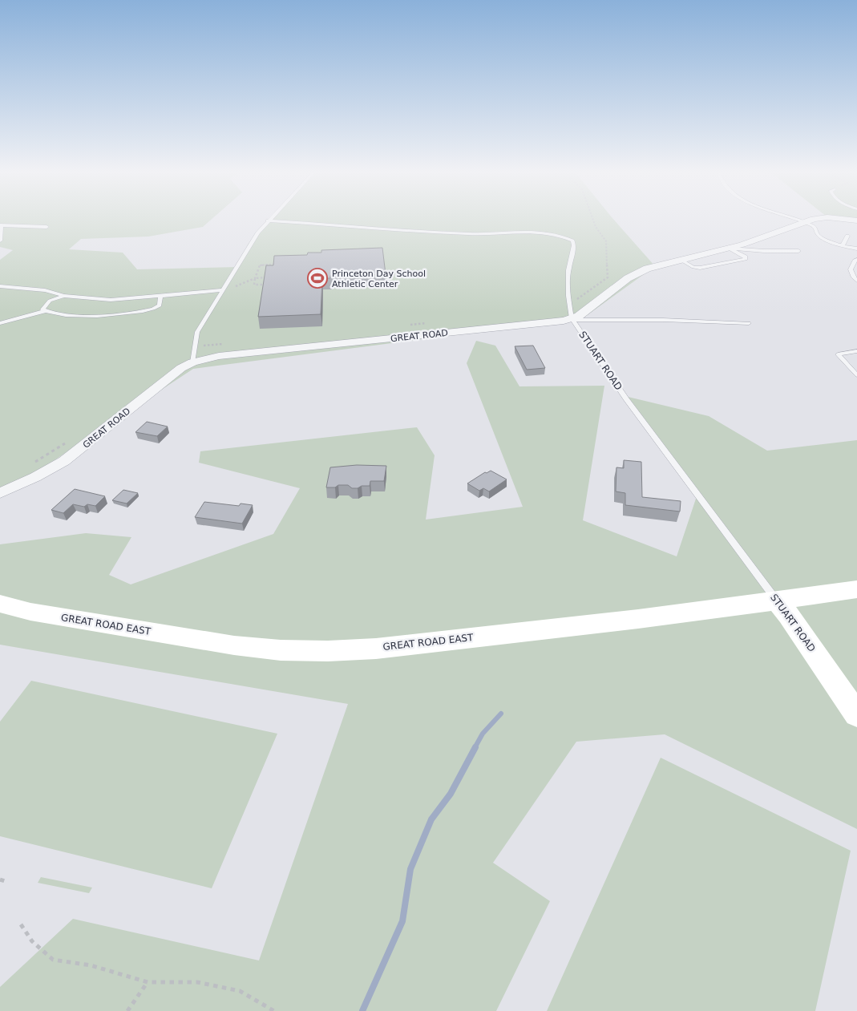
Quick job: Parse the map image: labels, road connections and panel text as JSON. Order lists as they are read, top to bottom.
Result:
{
  "streets": {
    "street": ["GREAT ROAD", "STUART ROAD", "GREAT ROAD EAST"]
  },
  "crossings": [
    ["GREAT ROAD", "STUART ROAD"],
    ["STUART ROAD", "GREAT ROAD EAST"]
  ],
  "places": {
    "sports": ["Princeton Day School Athletic Center"]
  }
}
